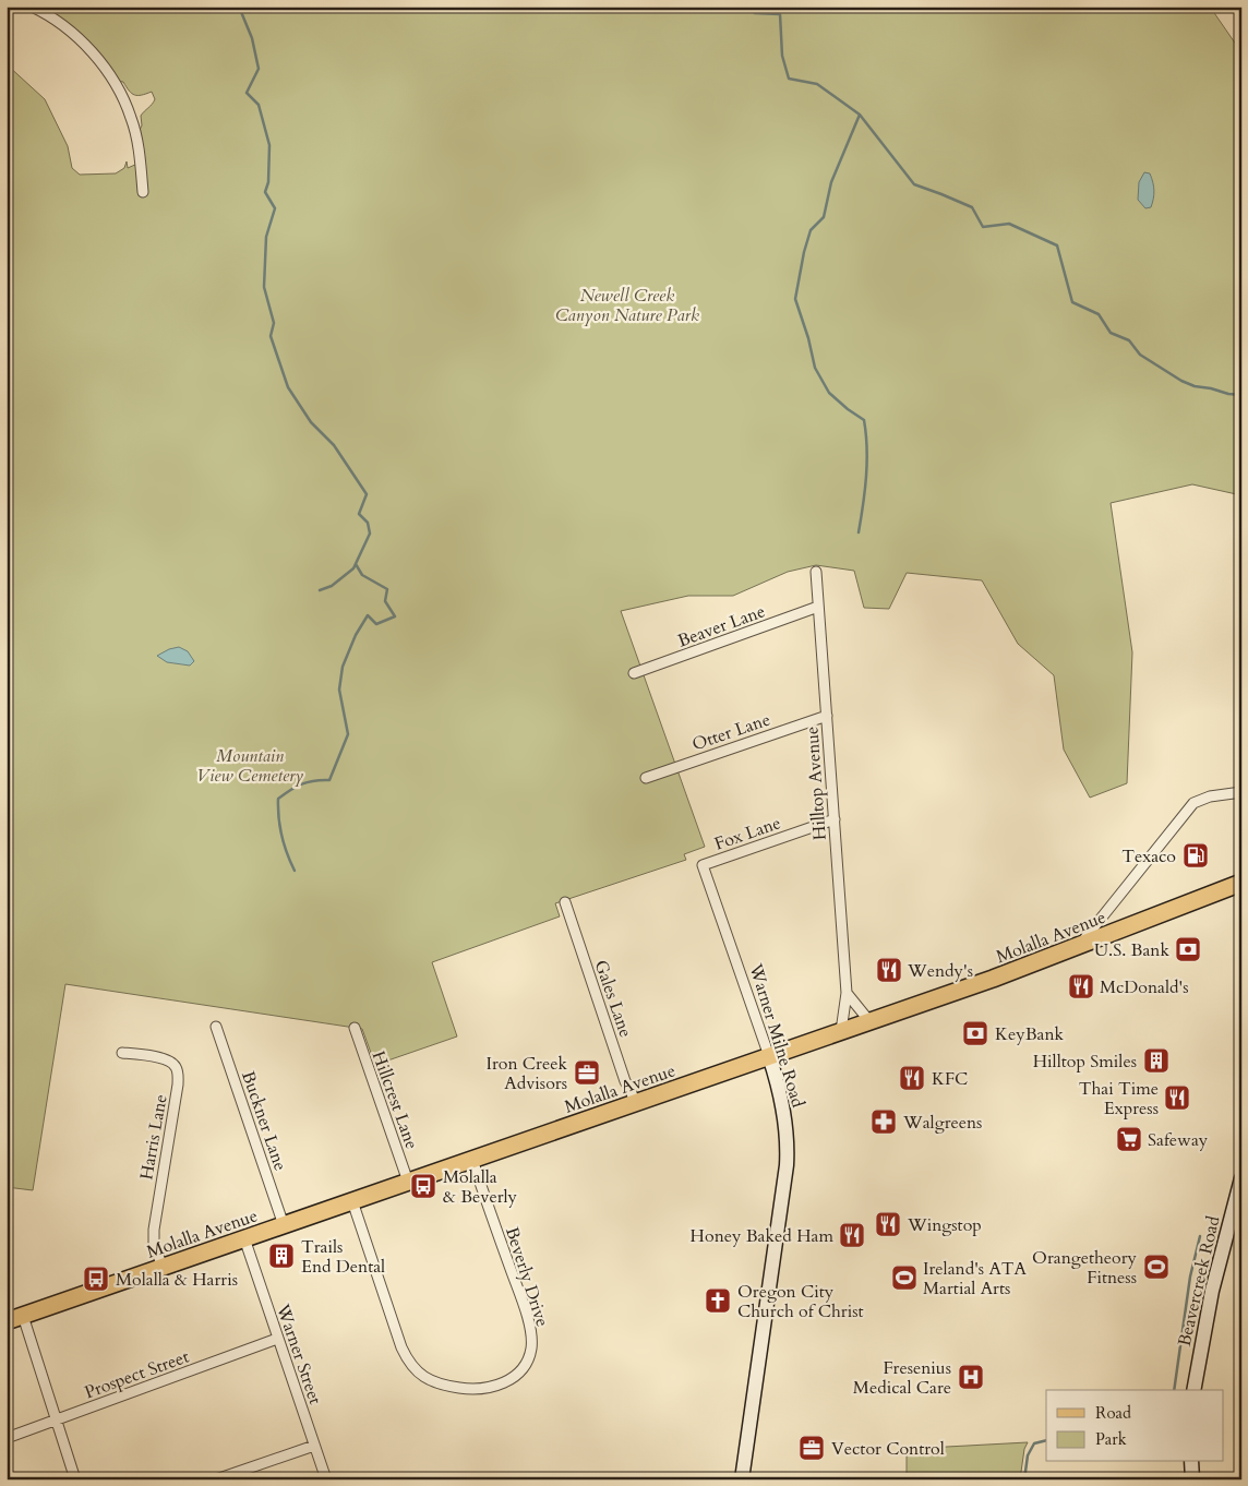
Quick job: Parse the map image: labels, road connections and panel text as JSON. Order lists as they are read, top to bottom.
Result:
{
  "streets": {
    "main road": ["Molalla Avenue"],
    "street": [
      "Beaver Lane",
      "Otter Lane",
      "Hilltop Avenue",
      "Fox Lane",
      "Gales Lane",
      "Warner Milne Road",
      "Hillcrest Lane",
      "Buckner Lane",
      "Harris Lane",
      "Beverly Drive",
      "Beavercreek Road",
      "Warner Street",
      "Prospect Street"
    ]
  },
  "crossings": [
    ["Beaver Lane", "Hilltop Avenue"],
    ["Otter Lane", "Hilltop Avenue"],
    ["Hilltop Avenue", "Fox Lane"],
    ["Hilltop Avenue", "Molalla Avenue"],
    ["Fox Lane", "Warner Milne Road"],
    ["Molalla Avenue", "Gales Lane"],
    ["Molalla Avenue", "Warner Milne Road"],
    ["Molalla Avenue", "Hillcrest Lane"],
    ["Molalla Avenue", "Buckner Lane"],
    ["Molalla Avenue", "Harris Lane"],
    ["Molalla Avenue", "Beverly Drive"],
    ["Molalla Avenue", "Warner Street"],
    ["Warner Street", "Prospect Street"]
  ],
  "parks": ["Newell Creek Canyon Nature Park", "Mountain View Cemetery"],
  "places": {
    "fuel station": ["Texaco"],
    "bank": ["U.S. Bank", "KeyBank"],
    "restaurant": [
      "Wendy's",
      "McDonald's",
      "KFC",
      "Thai Time Express",
      "Wingstop",
      "Honey Baked Ham"
    ],
    "building": ["Hilltop Smiles", "Trails End Dental"],
    "office": ["Iron Creek Advisors", "Vector Control"],
    "pharmacy": ["Walgreens"],
    "supermarket": ["Safeway"],
    "bus stop": ["Molalla & Beverly", "Molalla & Harris"],
    "sports": ["Orangetheory Fitness", "Ireland's ATA Martial Arts"],
    "church": ["Oregon City Church of Christ"],
    "hospital": ["Fresenius Medical Care"]
  },
  "legend": ["Road", "Park"]
}
